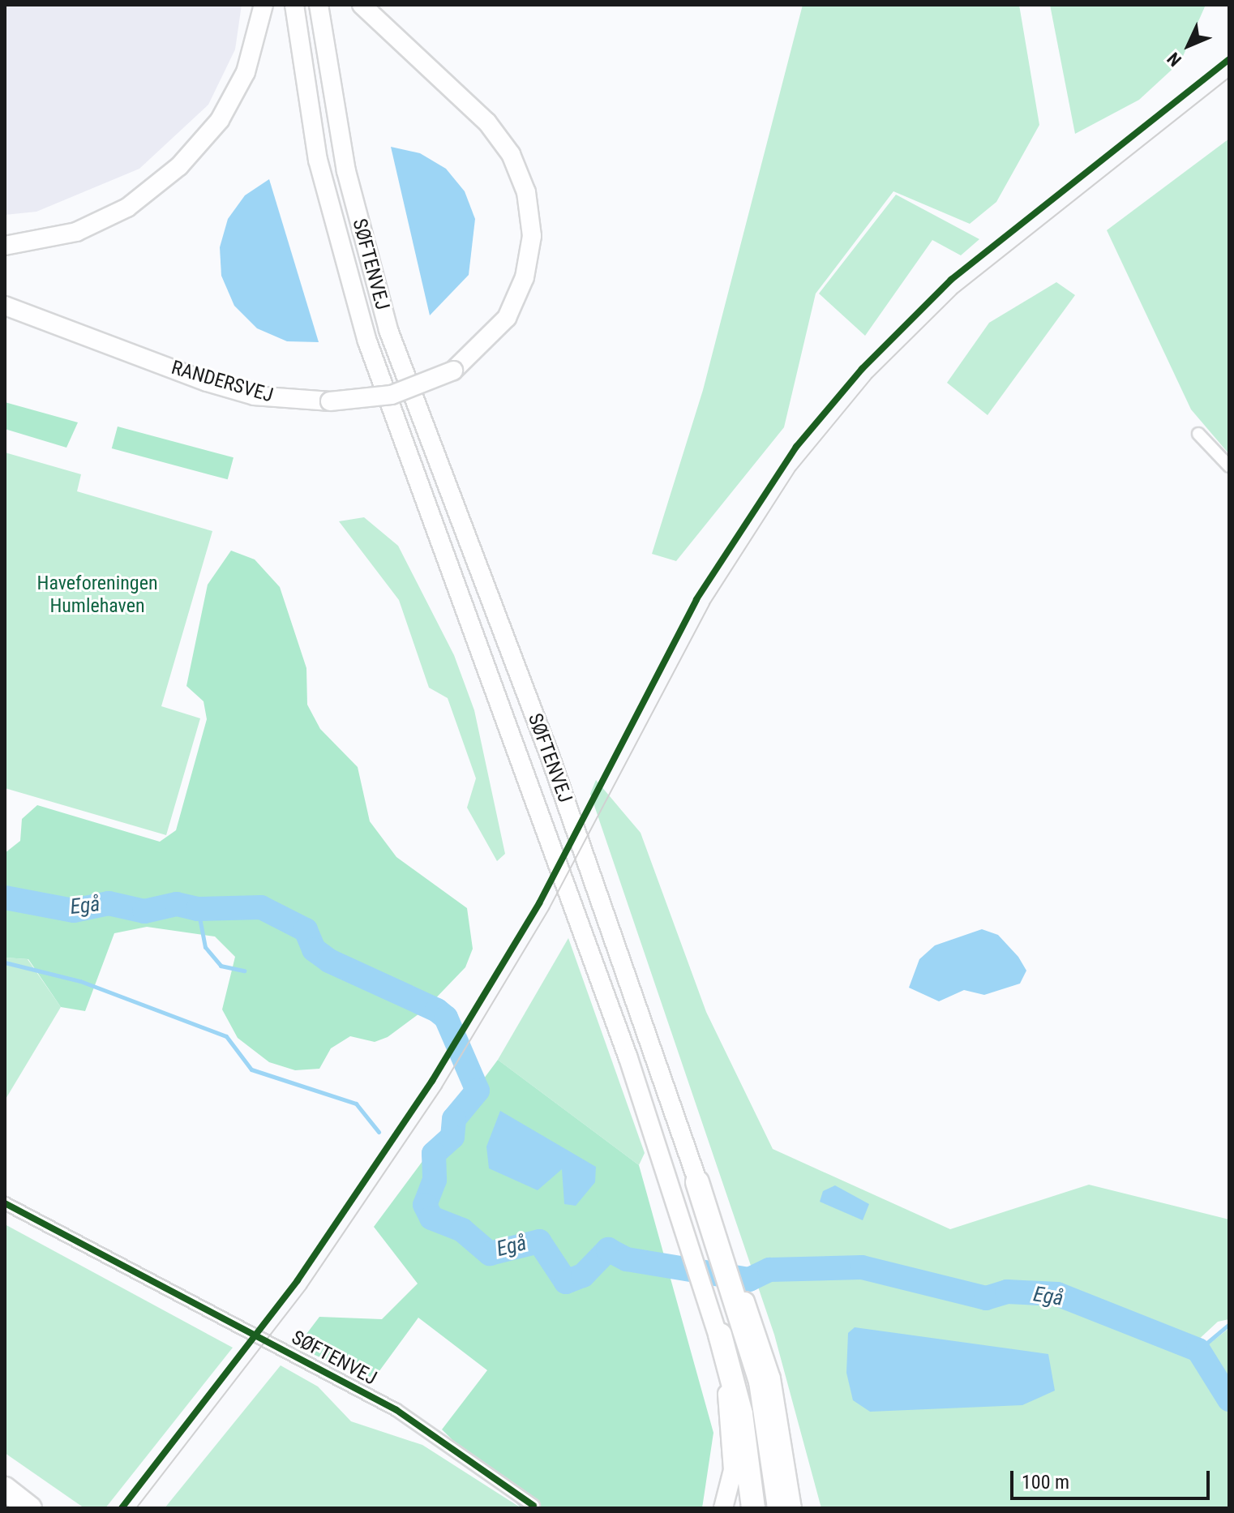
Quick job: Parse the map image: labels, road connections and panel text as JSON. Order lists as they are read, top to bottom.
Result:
{
  "streets": {
    "main road": ["SØFTENVEJ", "RANDERSVEJ"]
  },
  "water": ["Egå"],
  "parks": ["Haveforeningen Humlehaven"],
  "scale_bar": "100 m",
  "north": "bottom left"
}
